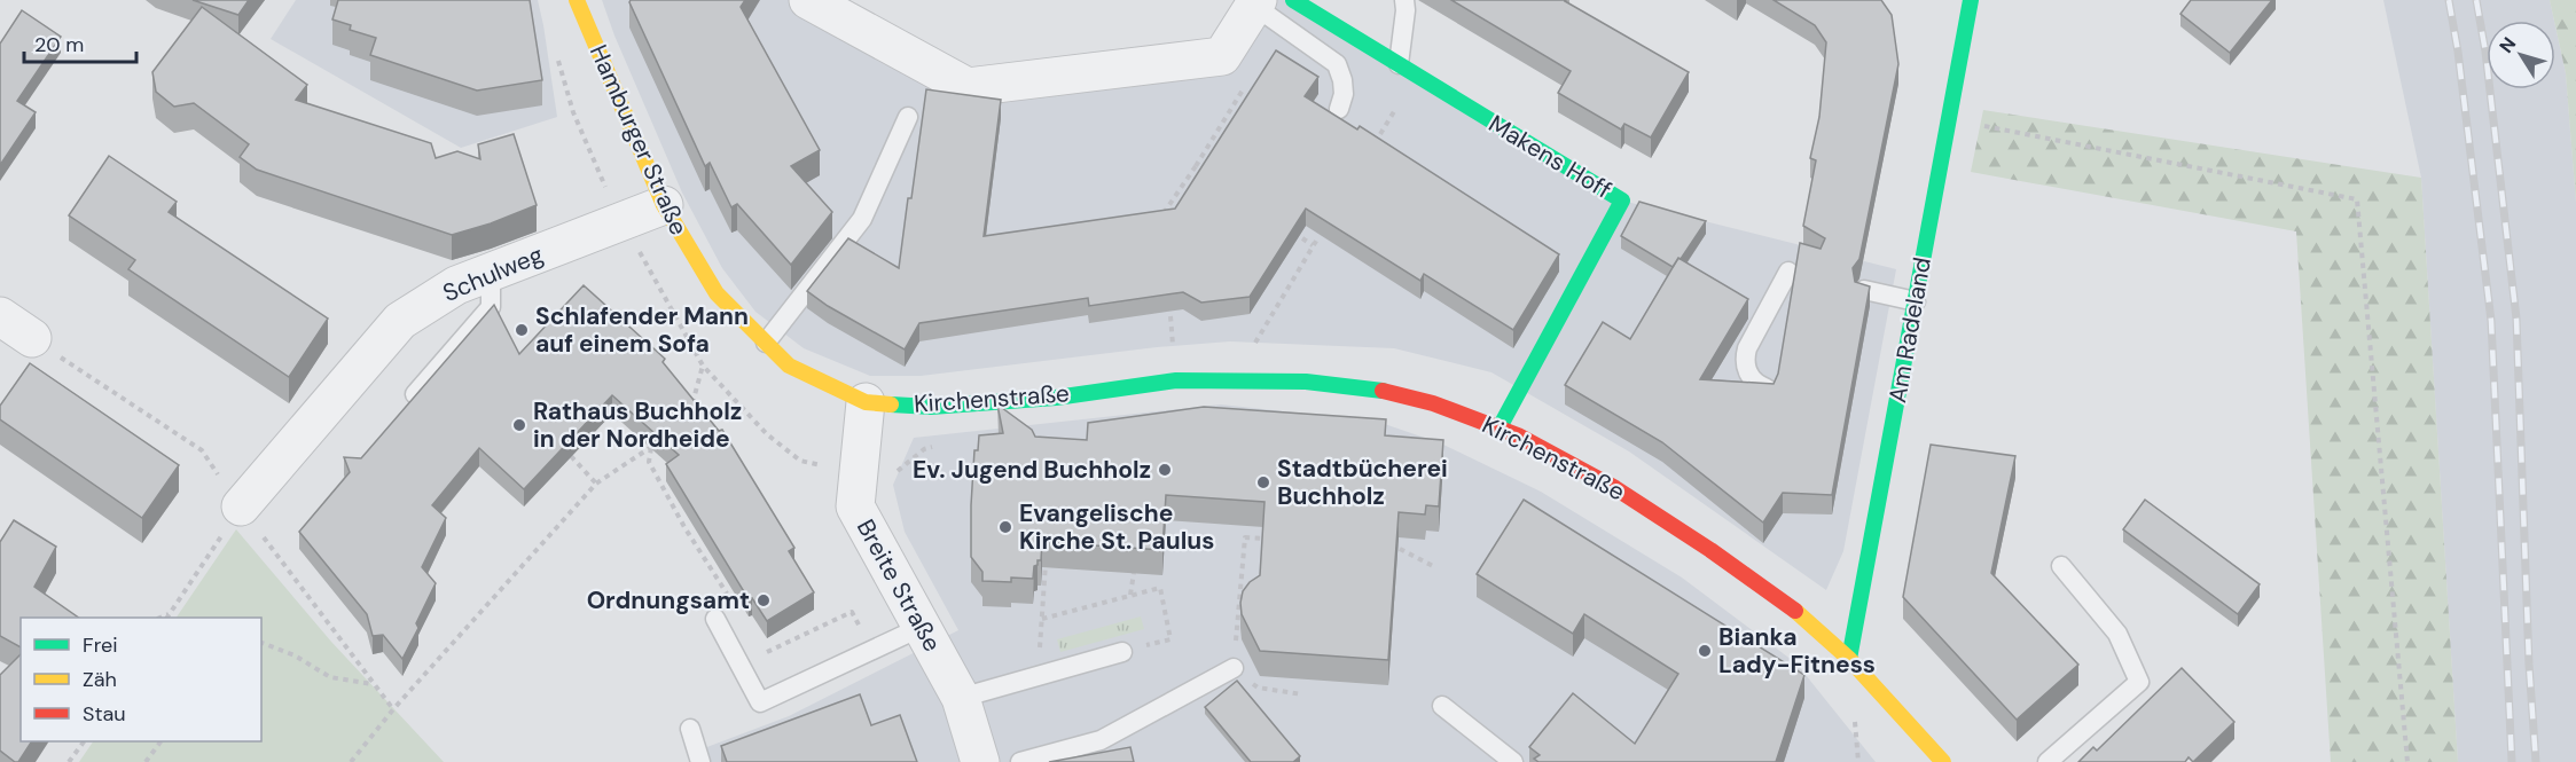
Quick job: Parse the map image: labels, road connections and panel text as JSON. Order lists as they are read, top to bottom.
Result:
{
  "streets": {
    "main road": [
      "Hamburger Straße",
      "Makens Hoff",
      "Am Radeland",
      "Kirchenstraße"
    ],
    "street": ["Schulweg", "Breite Straße"]
  },
  "crossings": [
    ["Hamburger Straße", "Schulweg"],
    ["Hamburger Straße", "Kirchenstraße"],
    ["Hamburger Straße", "Breite Straße"],
    ["Makens Hoff", "Kirchenstraße"],
    ["Am Radeland", "Kirchenstraße"],
    ["Kirchenstraße", "Breite Straße"]
  ],
  "places": [
    "Schlafender Mann auf einem Sofa",
    "Rathaus Buchholz in der Nordheide",
    "Ev. Jugend Buchholz",
    "Stadtbücherei Buchholz",
    "Evangelische Kirche St. Paulus",
    "Ordnungsamt",
    "Bianka Lady-Fitness"
  ],
  "legend": ["Frei", "Zäh", "Stau"],
  "scale_bar": "20 m",
  "north": "top left"
}
